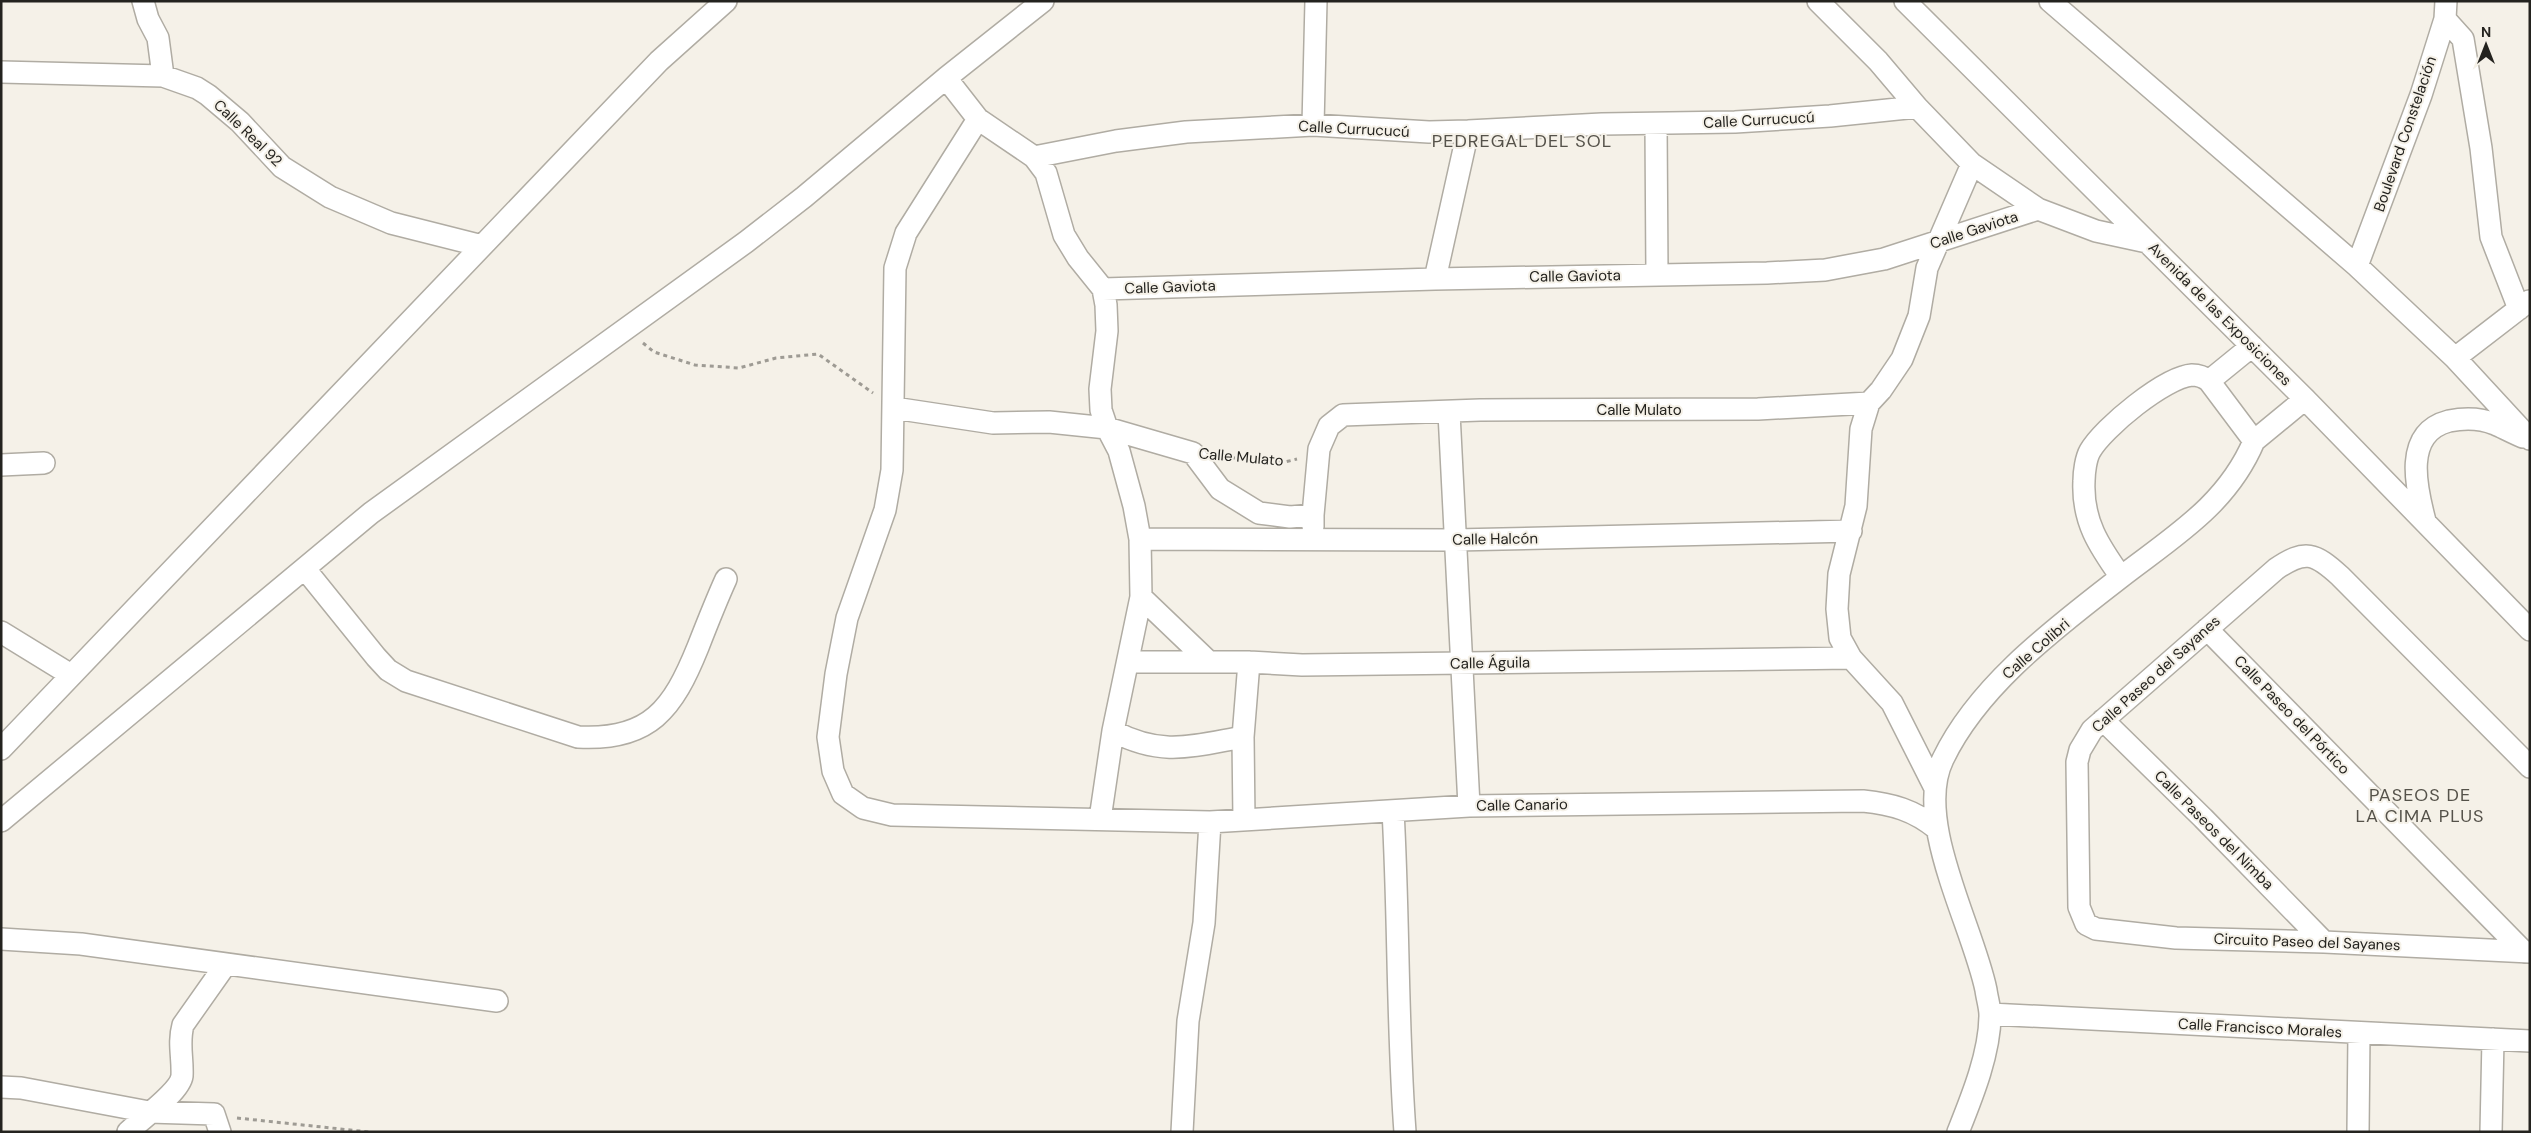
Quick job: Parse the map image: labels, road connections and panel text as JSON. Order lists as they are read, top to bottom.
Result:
{
  "streets": {
    "street": [
      "Calle Currucucú",
      "Calle Real 92",
      "Boulevard Constelación",
      "Calle Gaviota",
      "Avenida de las Exposiciones",
      "Calle Mulato",
      "Calle Halcón",
      "Calle Colibri",
      "Calle Águila",
      "Calle Paseo del Sayanes",
      "Calle Paseo del Pórtico",
      "Calle Canario",
      "Calle Paseos del Nimba",
      "Circuito Paseo del Sayanes",
      "Calle Francisco Morales"
    ]
  },
  "crossings": [
    ["Calle Mulato", "Calle Canario"],
    ["Calle Colibri", "Calle Canario"],
    ["Calle Colibri", "Calle Francisco Morales"],
    ["Calle Paseo del Sayanes", "Calle Paseo del Pórtico"],
    ["Calle Paseo del Sayanes", "Calle Paseos del Nimba"],
    ["Calle Paseo del Sayanes", "Circuito Paseo del Sayanes"],
    ["Calle Paseo del Pórtico", "Circuito Paseo del Sayanes"],
    ["Calle Paseos del Nimba", "Circuito Paseo del Sayanes"]
  ],
  "districts": ["PEDREGAL DEL SOL", "PASEOS DE LA CIMA PLUS"],
  "north": "top"
}
